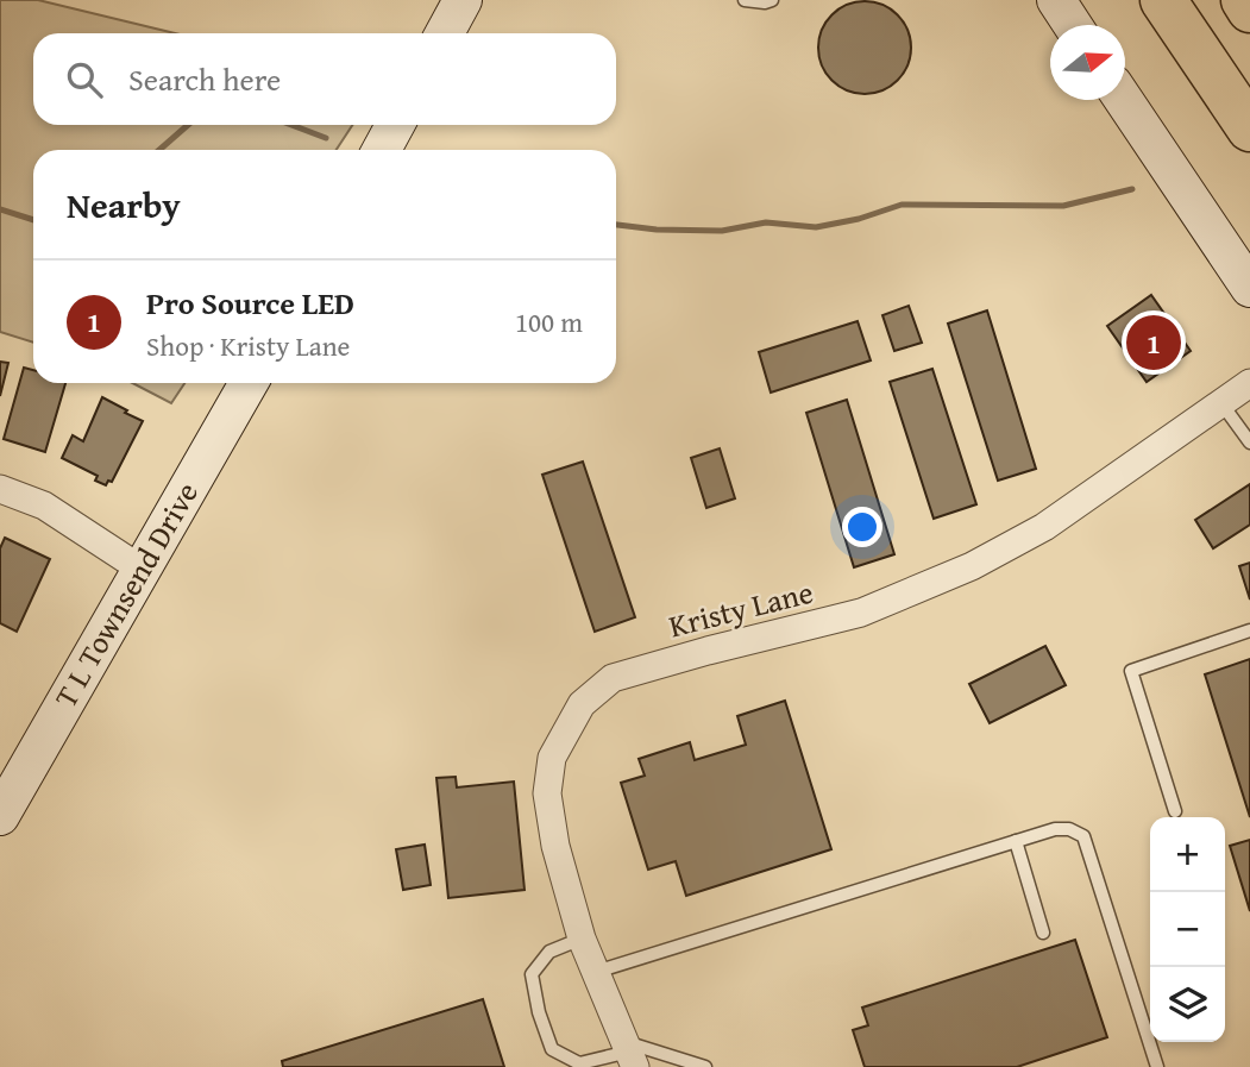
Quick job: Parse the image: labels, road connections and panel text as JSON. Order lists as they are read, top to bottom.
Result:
{
  "streets": {
    "street": ["T L Townsend Drive", "Kristy Lane"]
  },
  "north": "right",
  "page": {
    "search": "Search here",
    "heading": "Nearby",
    "list": [
      {
        "mark": "1",
        "name": "Pro Source LED",
        "note": "Shop · Kristy Lane",
        "value": "100 m"
      }
    ],
    "pins": "1",
    "map_buttons": ["+", "−"]
  }
}
